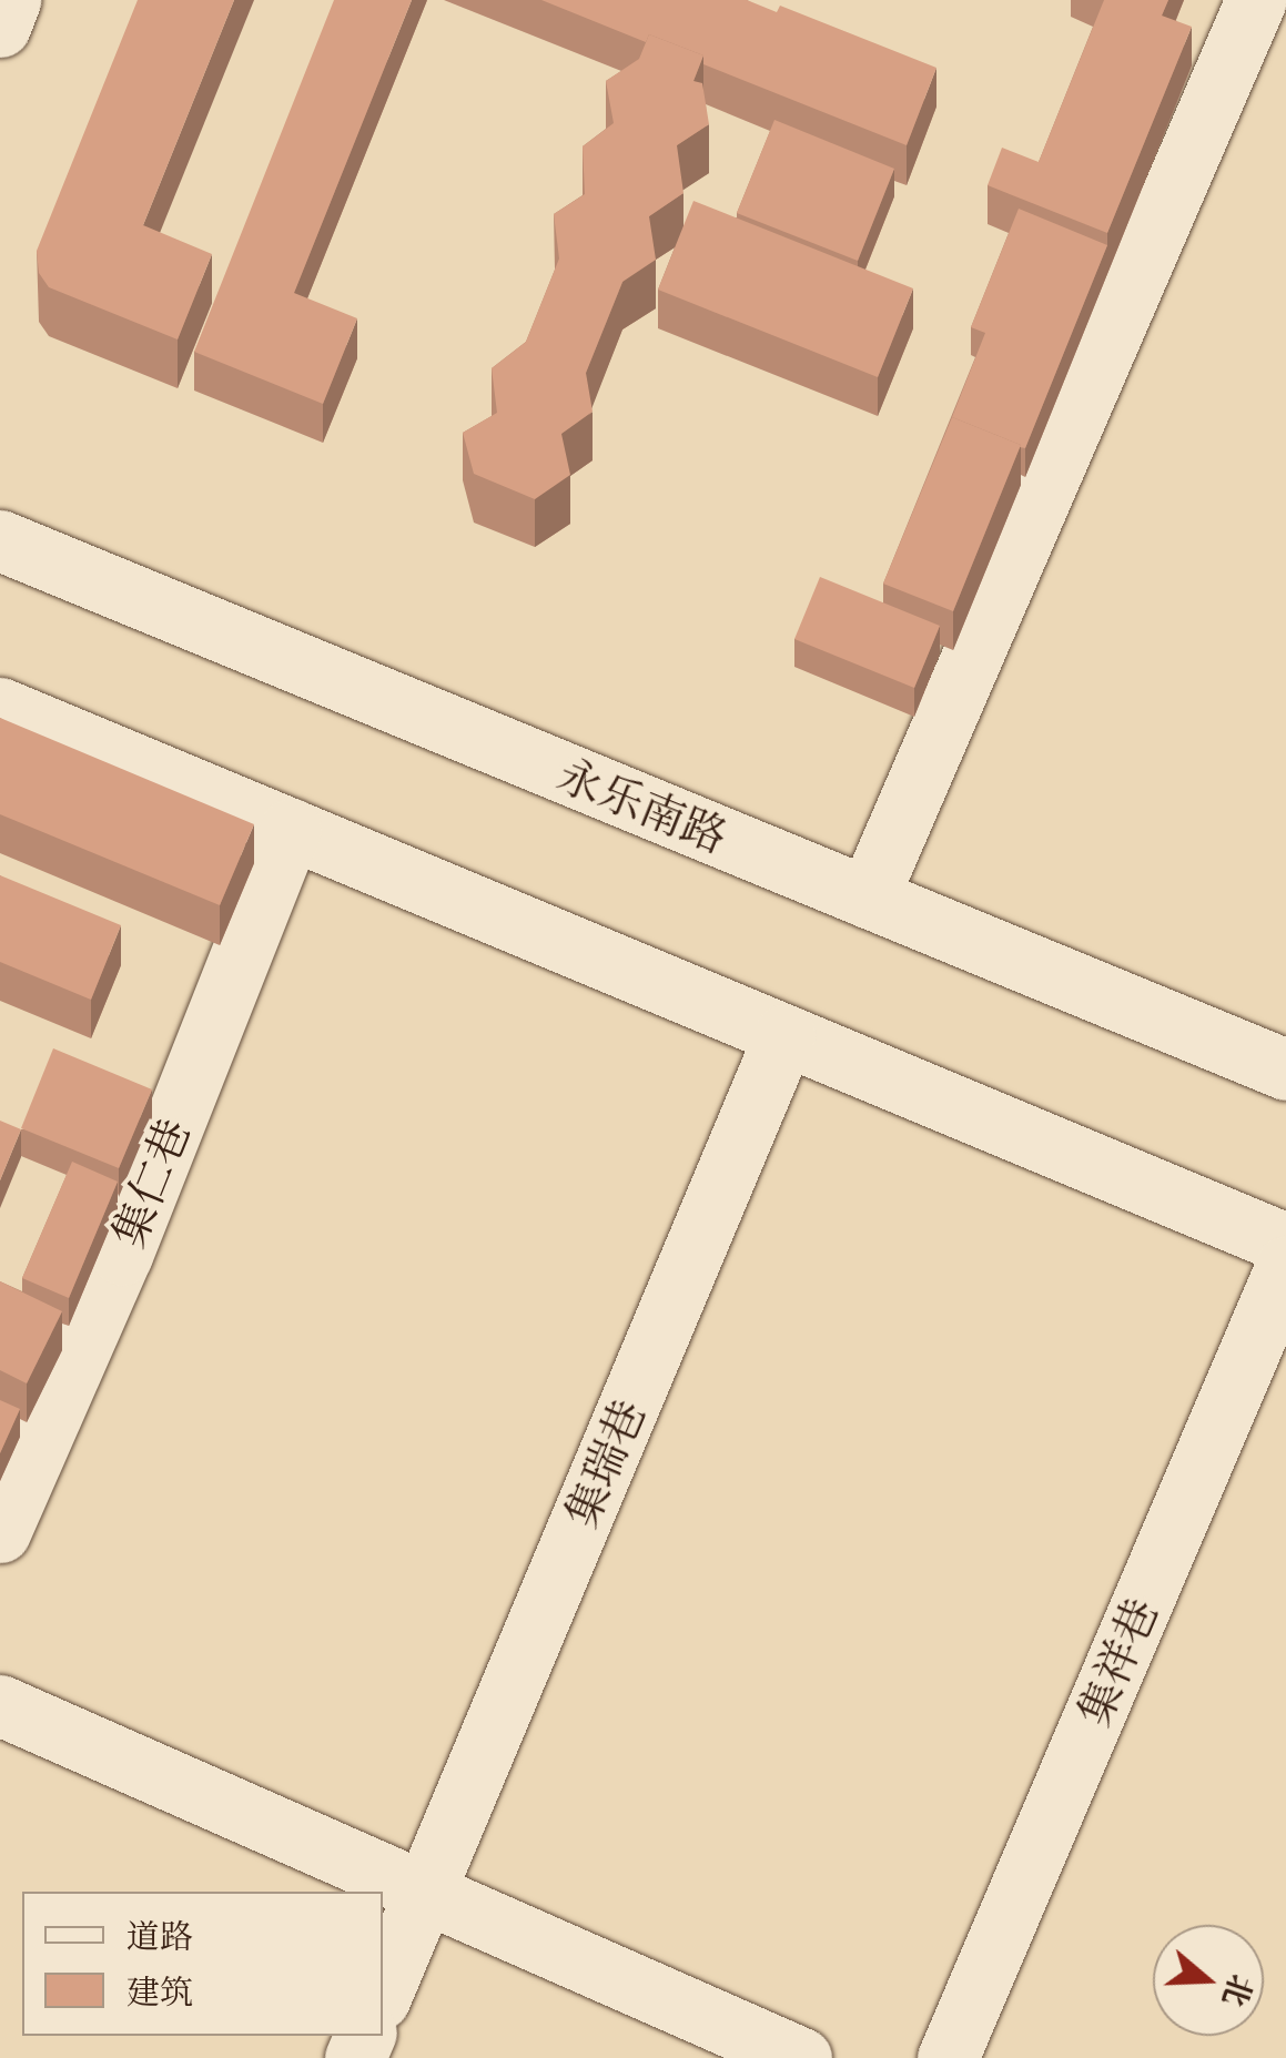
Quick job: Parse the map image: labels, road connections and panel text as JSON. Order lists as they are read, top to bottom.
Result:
{
  "streets": {
    "street": [
      "永乐南路",
      "集仁巷",
      "集瑞巷",
      "集祥巷"
    ]
  },
  "legend": ["道路", "建筑"],
  "north": "right"
}
